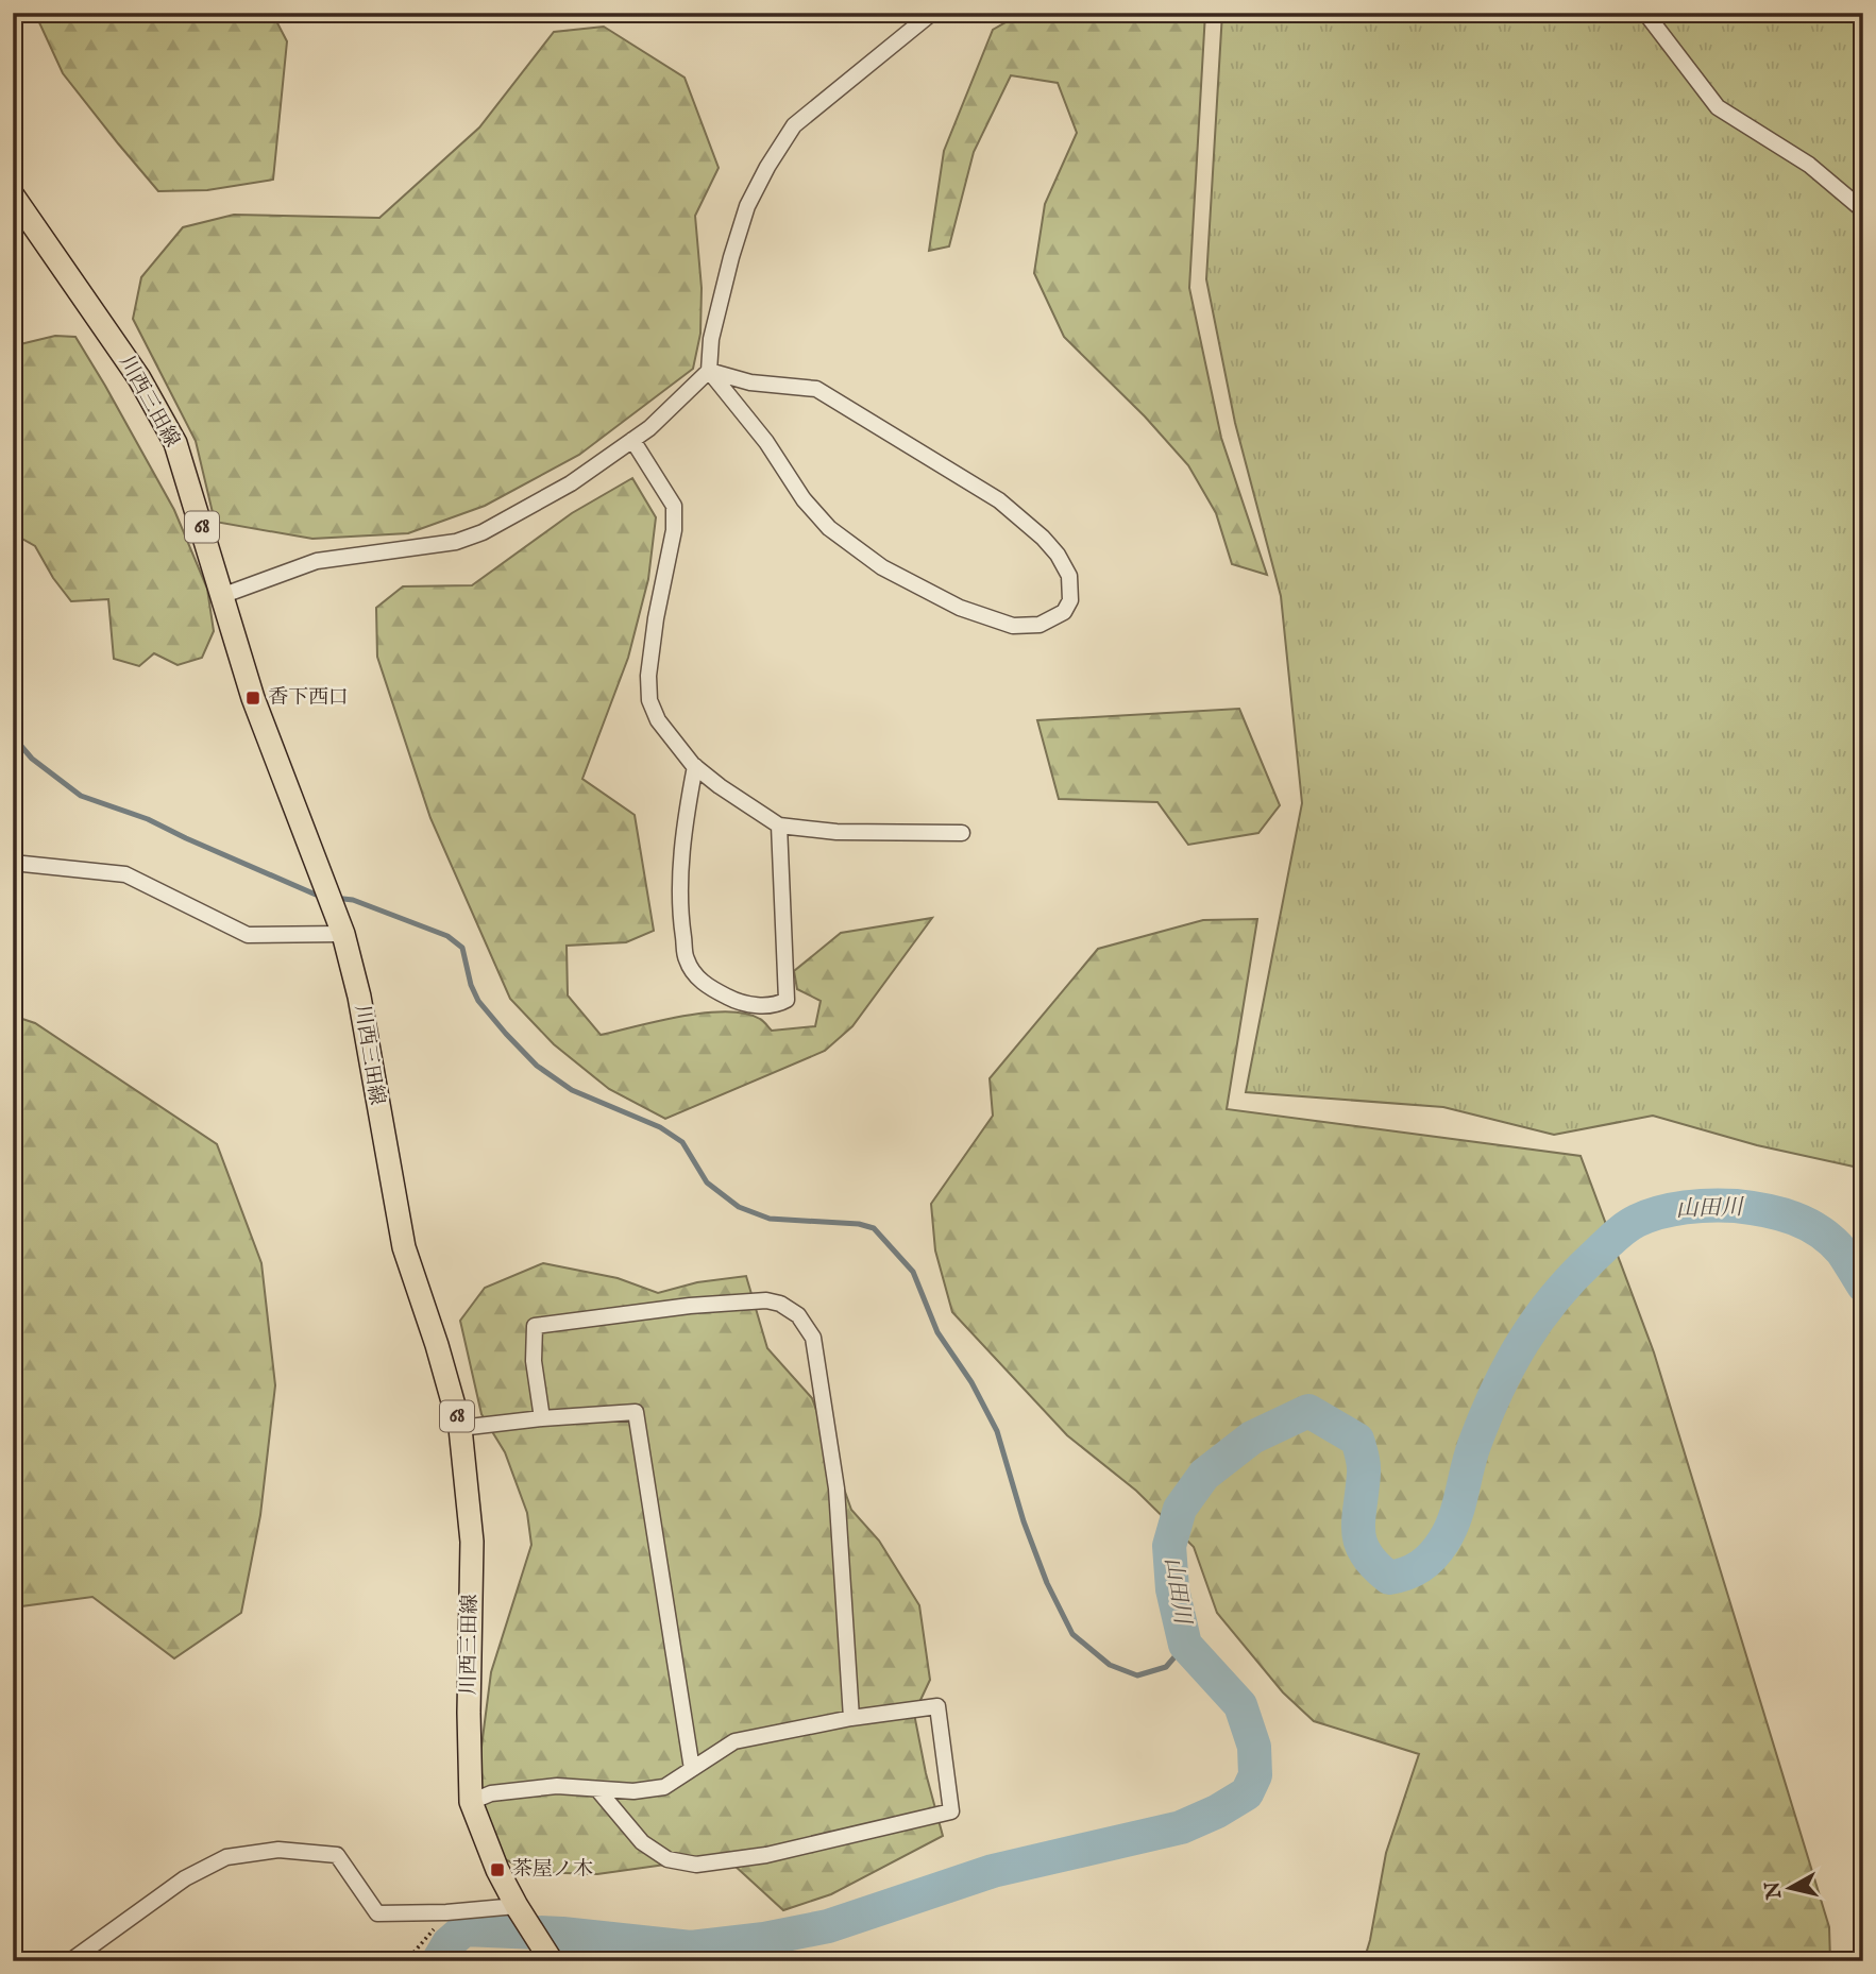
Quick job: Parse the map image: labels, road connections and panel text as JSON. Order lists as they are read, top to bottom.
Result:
{
  "streets": {
    "main road": ["川西三田線", "68"]
  },
  "water": ["山田川"],
  "places": {
    "transit": ["香下西口", "茶屋ノ木"]
  },
  "north": "left"
}
